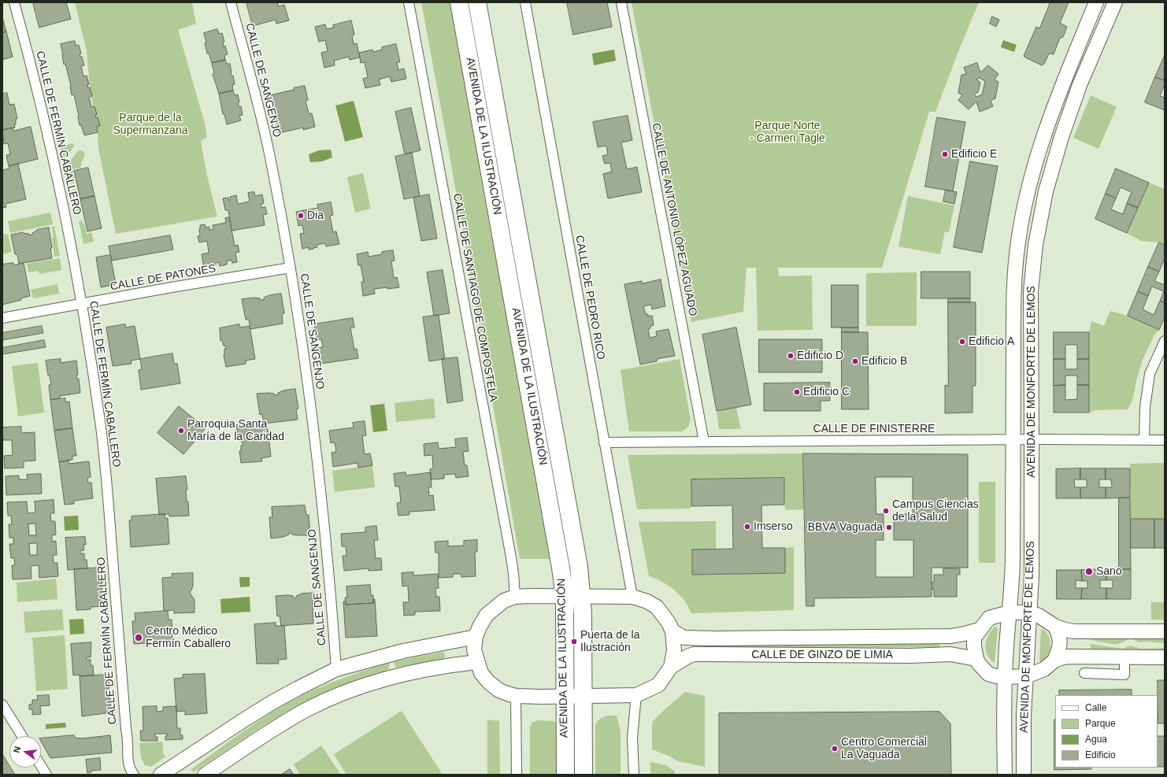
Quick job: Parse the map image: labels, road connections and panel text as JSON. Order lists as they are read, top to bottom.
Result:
{
  "streets": {
    "highway": ["AVENIDA DE LA ILUSTRACIÓN"],
    "main road": ["AVENIDA DE MONFORTE DE LEMOS", "CALLE DE GINZO DE LIMIA"],
    "street": [
      "CALLE DE SANGENJO",
      "CALLE DE FERMÍN CABALLERO",
      "CALLE DE ANTONIO LÓPEZ AGUADO",
      "CALLE DE PATONES",
      "CALLE DE SANTIAGO DE COMPOSTELA",
      "CALLE DE PEDRO RICO",
      "CALLE DE FINISTERRE"
    ]
  },
  "crossings": [
    ["CALLE DE SANGENJO", "CALLE DE PATONES"],
    ["CALLE DE FERMÍN CABALLERO", "CALLE DE PATONES"],
    ["AVENIDA DE LA ILUSTRACIÓN", "CALLE DE SANTIAGO DE COMPOSTELA"],
    ["AVENIDA DE LA ILUSTRACIÓN", "CALLE DE PEDRO RICO"],
    ["AVENIDA DE LA ILUSTRACIÓN", "CALLE DE GINZO DE LIMIA"],
    ["CALLE DE ANTONIO LÓPEZ AGUADO", "CALLE DE FINISTERRE"],
    ["CALLE DE PEDRO RICO", "CALLE DE FINISTERRE"],
    ["CALLE DE PEDRO RICO", "CALLE DE GINZO DE LIMIA"],
    ["AVENIDA DE MONFORTE DE LEMOS", "CALLE DE FINISTERRE"]
  ],
  "parks": ["Parque de la Supermanzana", "Parque Norte - Carmen Tagle"],
  "places": [
    "Edificio E",
    "Dia",
    "Edificio A",
    "Edificio D",
    "Edificio B",
    "Edificio C",
    "Parroquia Santa María de la Caridad",
    "Campus Ciencias de la Salud",
    "Imserso",
    "BBVA Vaguada",
    "Sano",
    "Centro Médico Fermín Caballero",
    "Puerta de la Ilustración",
    "Centro Comercial La Vaguada"
  ],
  "legend": [
    "Calle",
    "Parque",
    "Agua",
    "Edificio"
  ],
  "north": "left"
}
